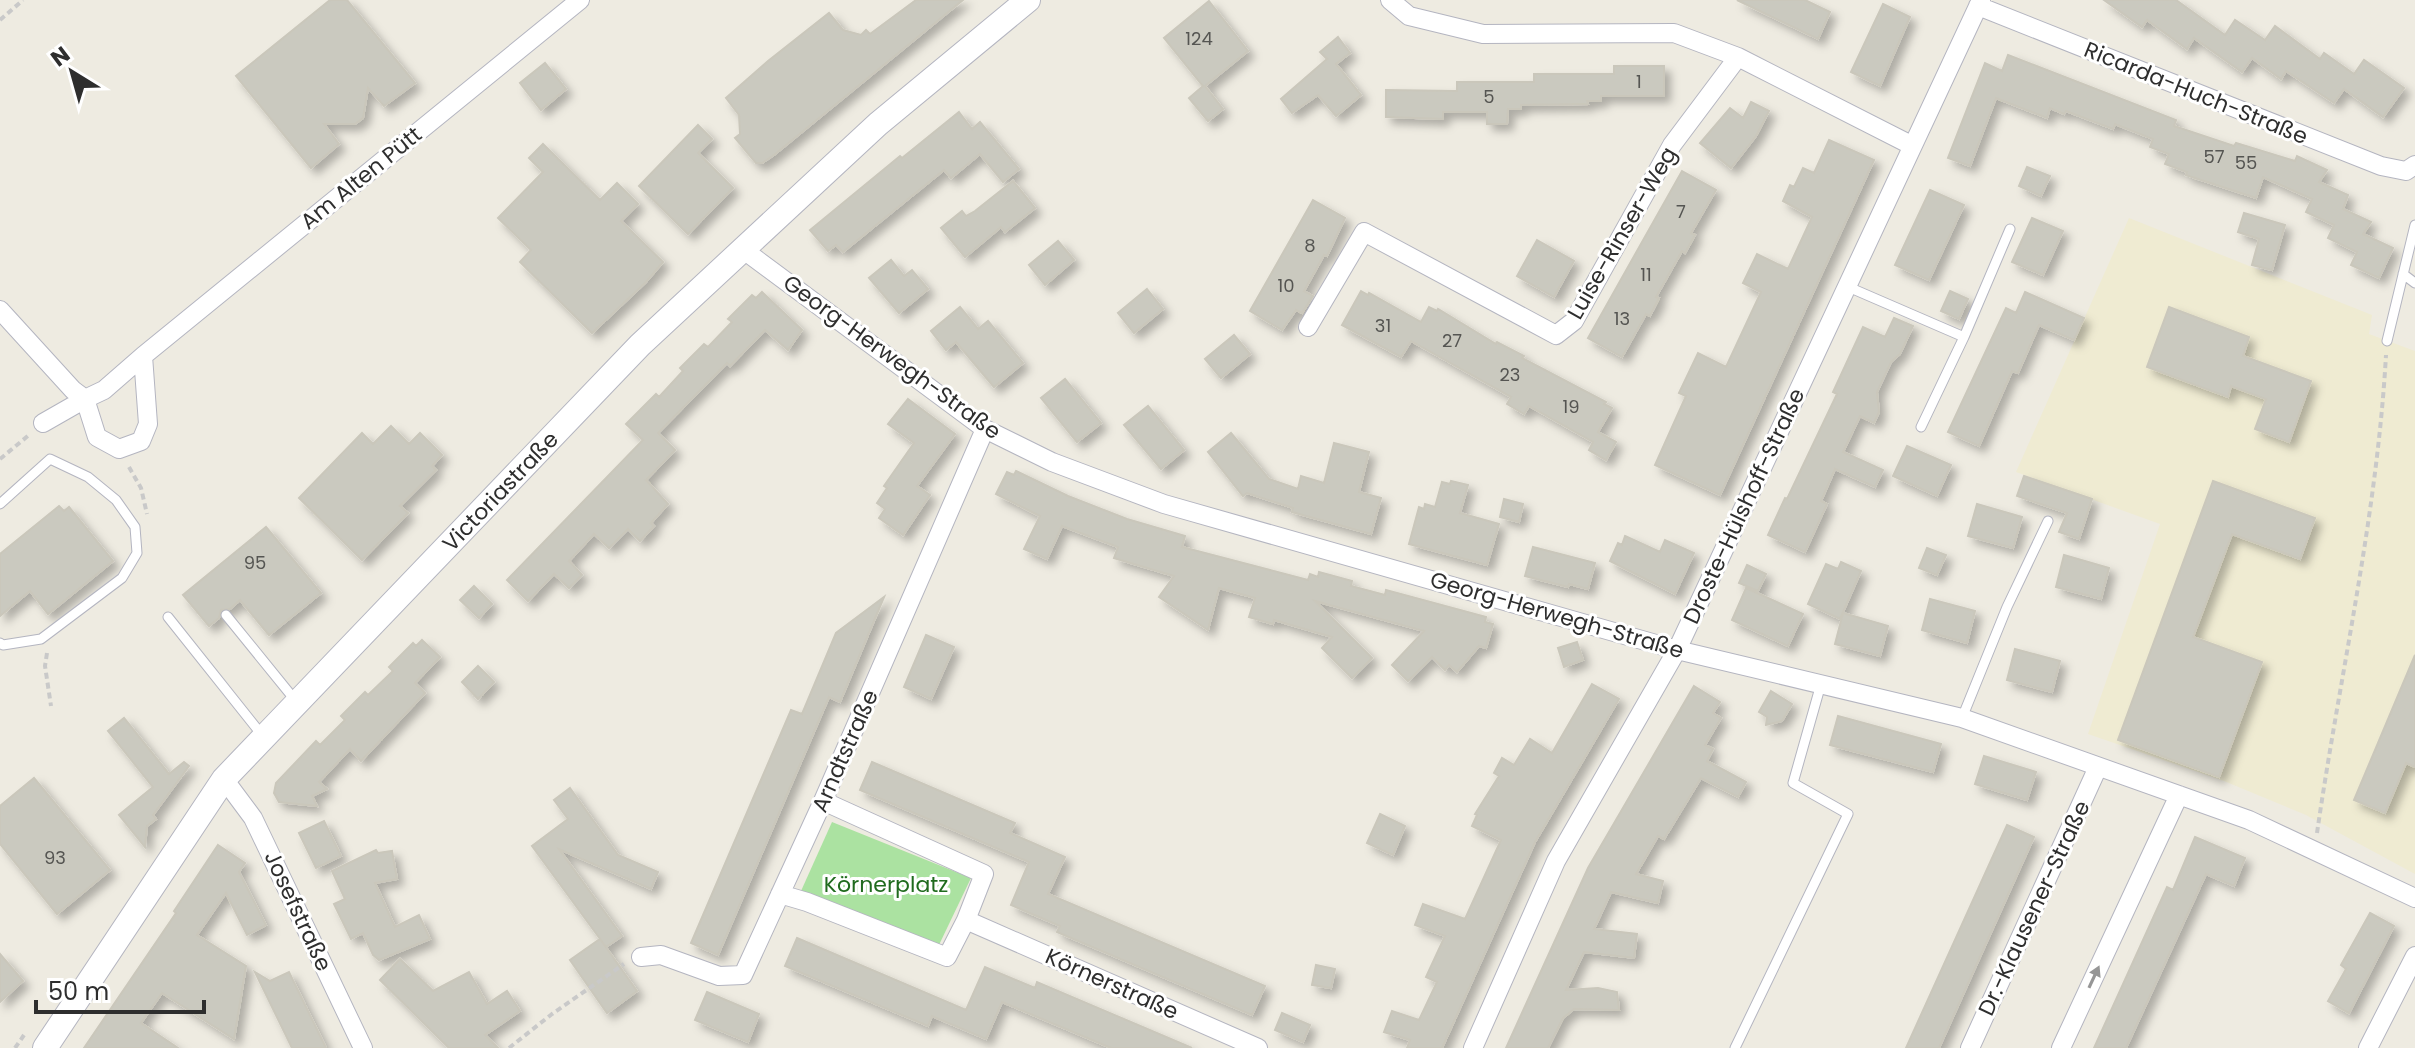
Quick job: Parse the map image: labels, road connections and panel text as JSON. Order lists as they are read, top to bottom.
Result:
{
  "streets": {
    "main road": ["Victoriastraße"],
    "street": [
      "Ricarda-Huch-Straße",
      "Am Alten Pütt",
      "Luise-Rinser-Weg",
      "Georg-Herwegh-Straße",
      "Droste-Hülshoff-Straße",
      "Arndtstraße",
      "Dr.-Klausener-Straße",
      "Josefstraße",
      "Körnerstraße"
    ]
  },
  "crossings": [
    ["Ricarda-Huch-Straße", "Droste-Hülshoff-Straße"],
    ["Georg-Herwegh-Straße", "Victoriastraße"],
    ["Georg-Herwegh-Straße", "Droste-Hülshoff-Straße"],
    ["Georg-Herwegh-Straße", "Arndtstraße"],
    ["Georg-Herwegh-Straße", "Dr.-Klausener-Straße"],
    ["Victoriastraße", "Josefstraße"]
  ],
  "parks": ["Körnerplatz"],
  "house_numbers": [
    "124",
    "1",
    "5",
    "57",
    "55",
    "7",
    "8",
    "11",
    "10",
    "13",
    "31",
    "27",
    "23",
    "19",
    "95",
    "93"
  ],
  "scale_bar": "50 m",
  "north": "top left"
}
